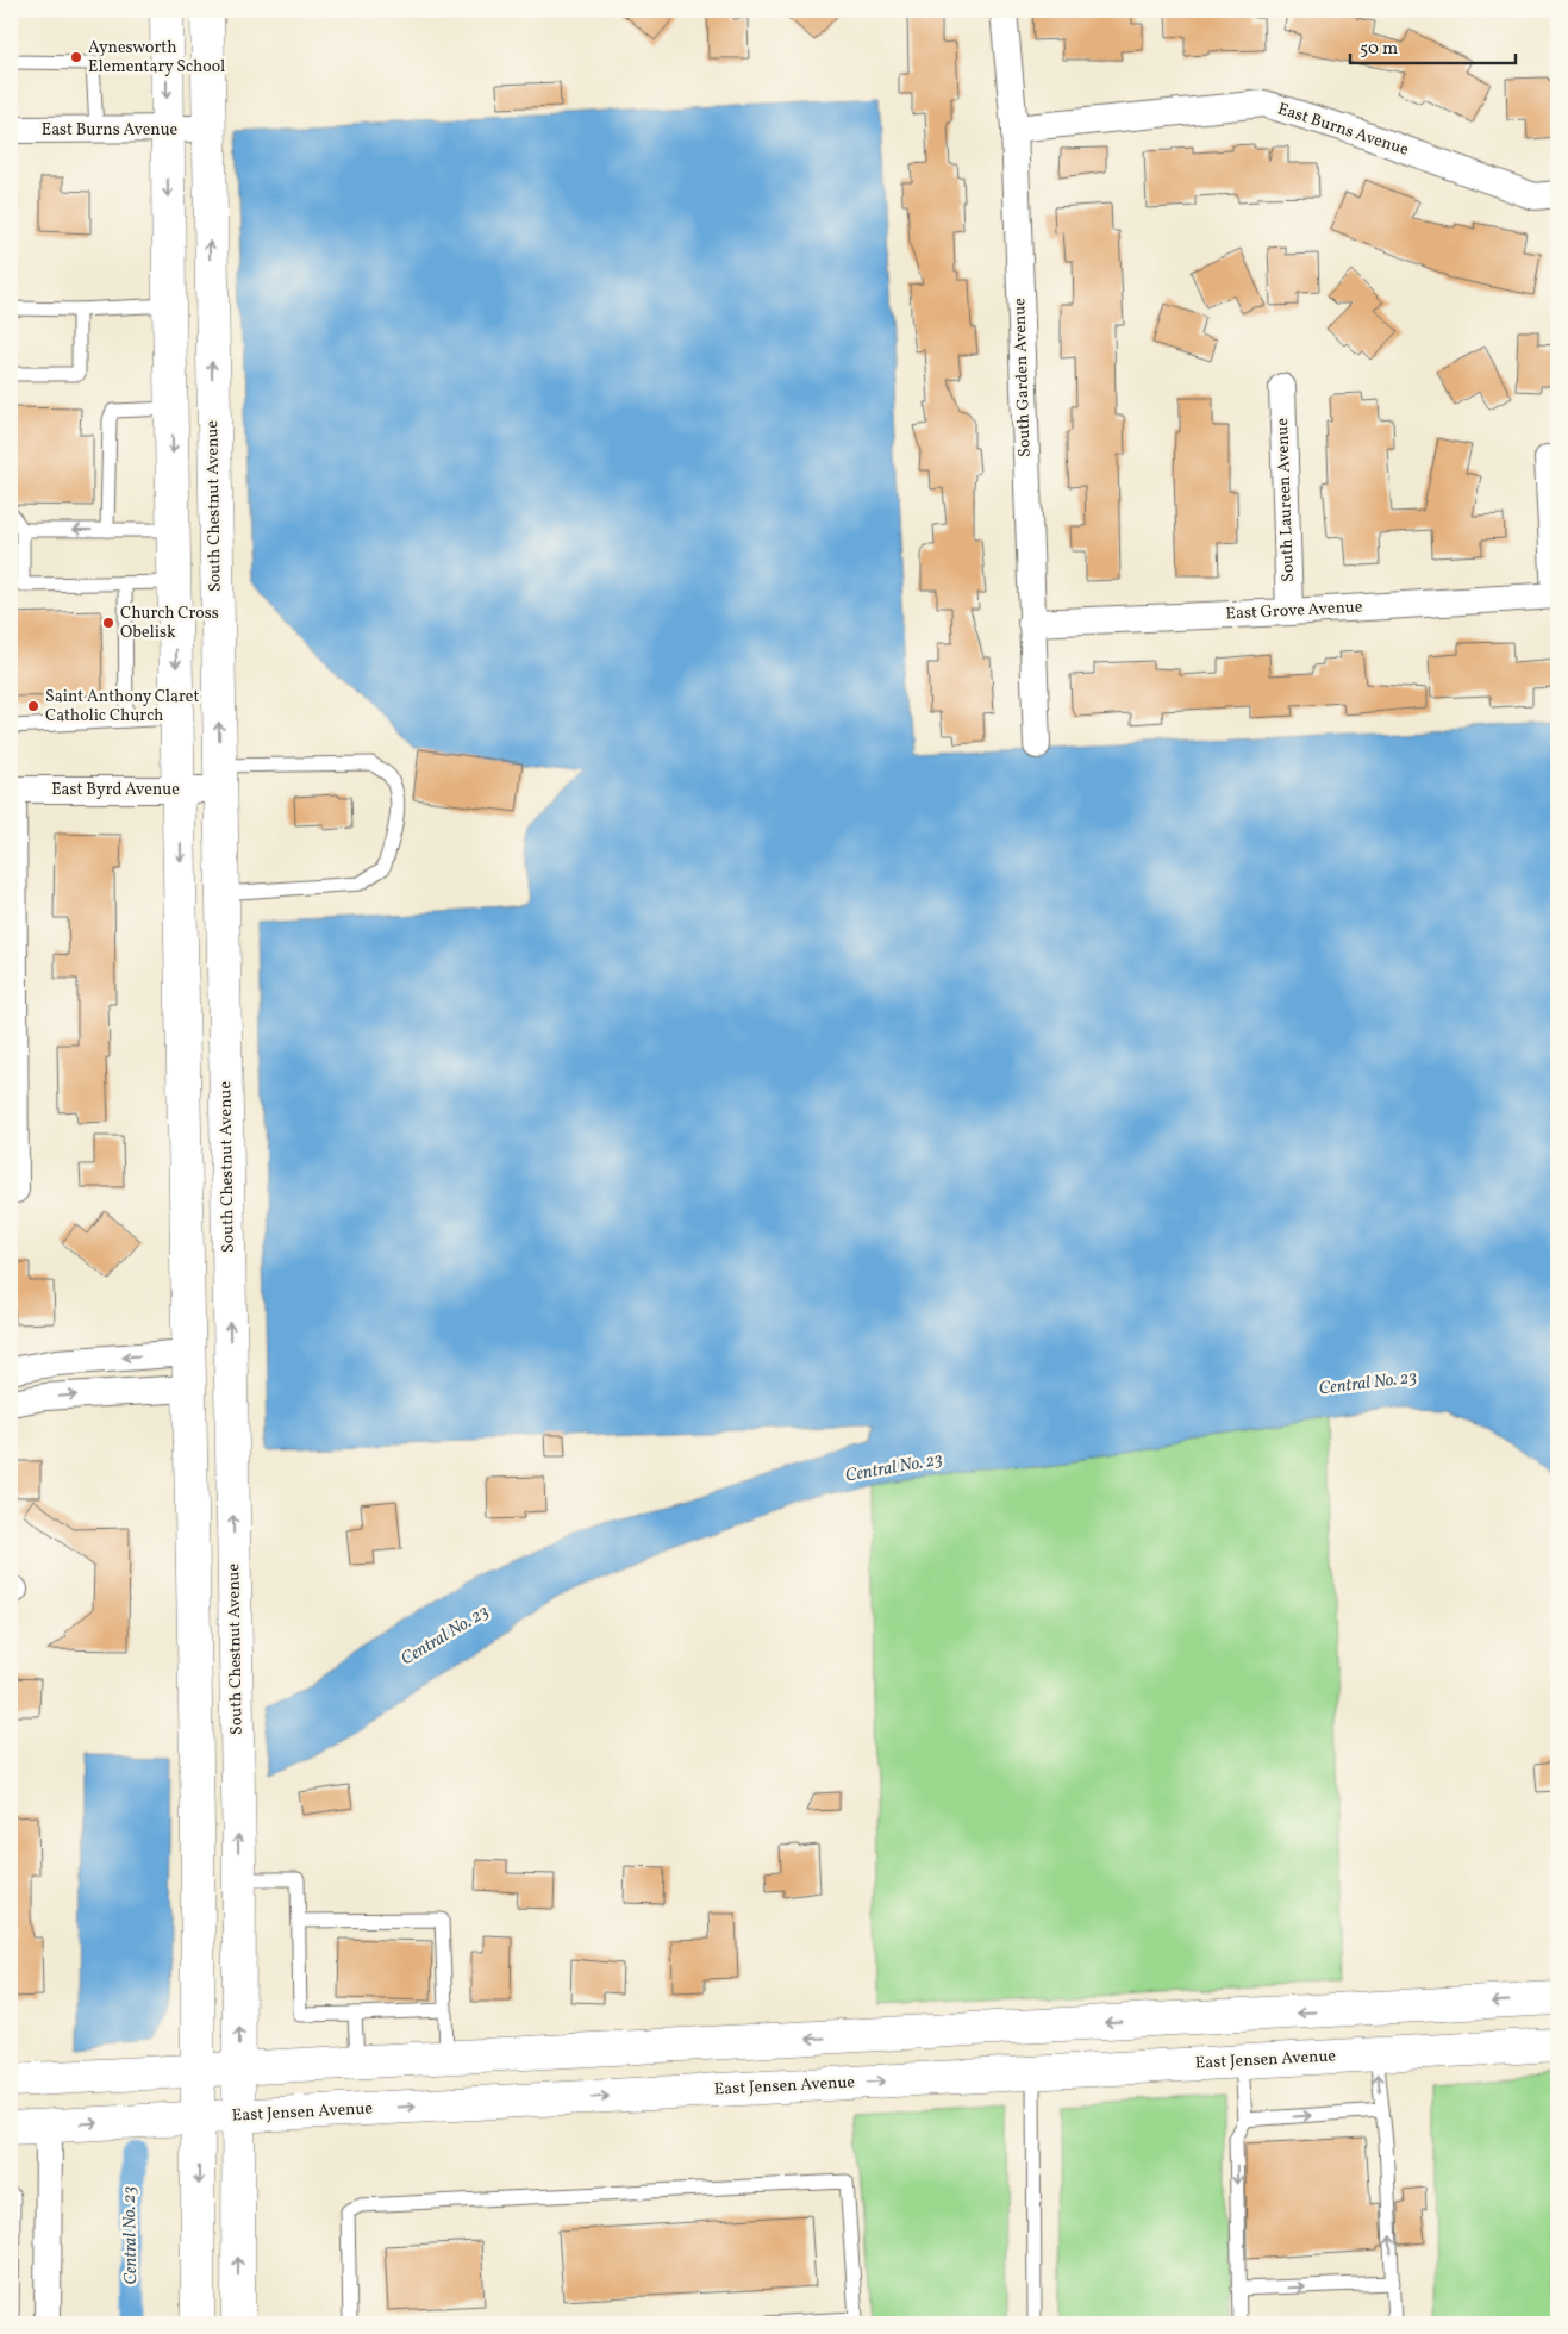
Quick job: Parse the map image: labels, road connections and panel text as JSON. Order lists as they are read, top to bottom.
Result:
{
  "streets": {
    "main road": ["South Chestnut Avenue", "East Jensen Avenue"],
    "street": [
      "East Burns Avenue",
      "South Garden Avenue",
      "South Laureen Avenue",
      "East Grove Avenue",
      "East Byrd Avenue"
    ]
  },
  "crossings": [
    ["East Burns Avenue", "South Garden Avenue"],
    ["East Burns Avenue", "South Chestnut Avenue"],
    ["South Garden Avenue", "East Grove Avenue"],
    ["South Laureen Avenue", "East Grove Avenue"],
    ["South Chestnut Avenue", "East Byrd Avenue"],
    ["South Chestnut Avenue", "East Jensen Avenue"]
  ],
  "water": ["Central No. 23"],
  "places": ["Aynesworth Elementary School", "Church Cross Obelisk", "Saint Anthony Claret Catholic Church"],
  "scale_bar": "50 m"
}
